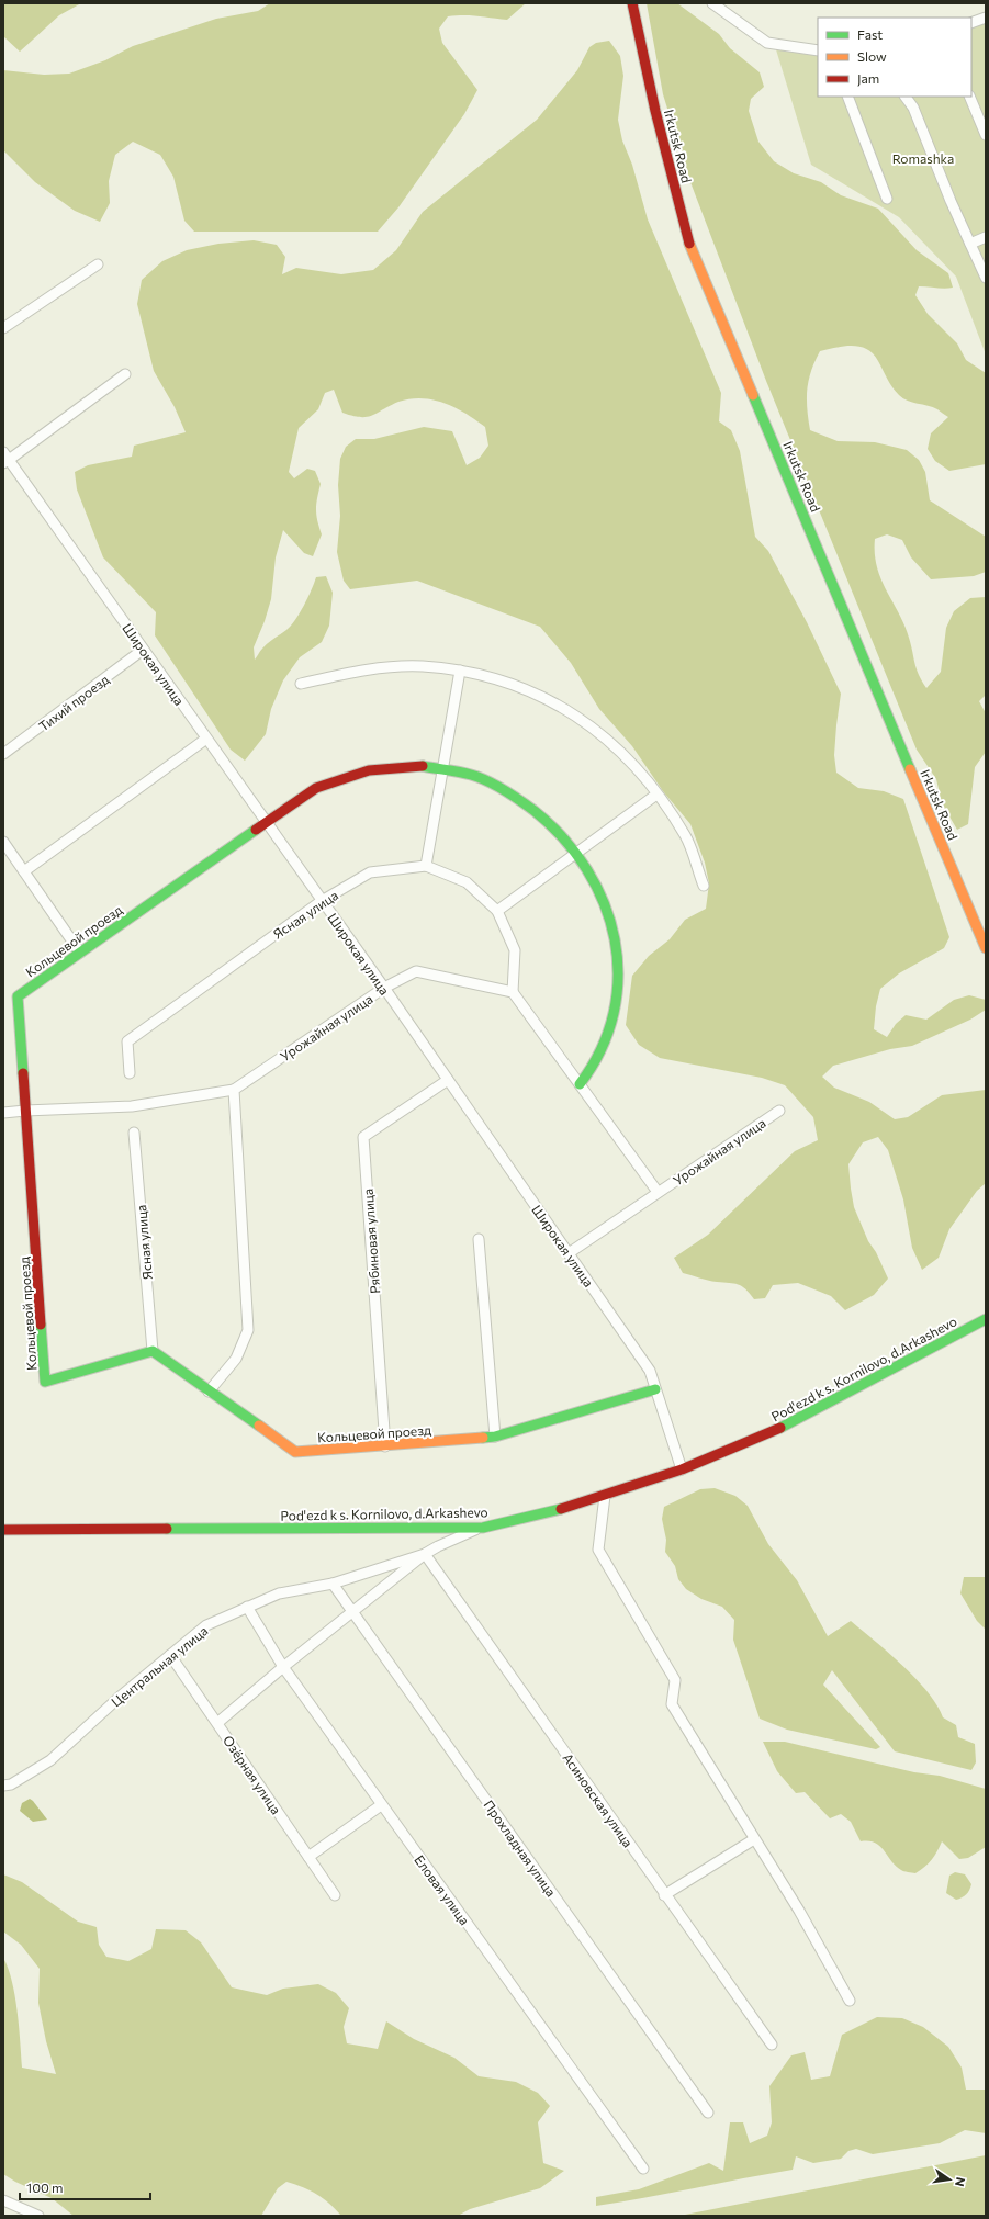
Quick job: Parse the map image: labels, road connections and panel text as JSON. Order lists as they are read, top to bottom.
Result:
{
  "streets": {
    "street": [
      "Irkutsk Road",
      "Широкая улица",
      "Тихий проезд",
      "Ясная улица",
      "Кольцевой проезд",
      "Урожайная улица",
      "Рябиновая улица",
      "Pod'ezd k s. Kornilovo, d.Arkashevo",
      "Центральная улица",
      "Озёрная улица",
      "Асиновская улица",
      "Прохладная улица",
      "Еловая улица"
    ]
  },
  "crossings": [
    ["Широкая улица", "Тихий проезд"],
    ["Широкая улица", "Ясная улица"],
    ["Широкая улица", "Кольцевой проезд"],
    ["Широкая улица", "Урожайная улица"],
    ["Широкая улица", "Рябиновая улица"],
    ["Широкая улица", "Pod'ezd k s. Kornilovo, d.Arkashevo"],
    ["Ясная улица", "Кольцевой проезд"],
    ["Ясная улица", "Урожайная улица"],
    ["Кольцевой проезд", "Урожайная улица"],
    ["Кольцевой проезд", "Рябиновая улица"],
    ["Pod'ezd k s. Kornilovo, d.Arkashevo", "Центральная улица"],
    ["Центральная улица", "Озёрная улица"],
    ["Центральная улица", "Асиновская улица"],
    ["Центральная улица", "Прохладная улица"],
    ["Центральная улица", "Еловая улица"]
  ],
  "parks": ["Romashka"],
  "legend": ["Fast", "Slow", "Jam"],
  "scale_bar": "100 m",
  "north": "right"
}
